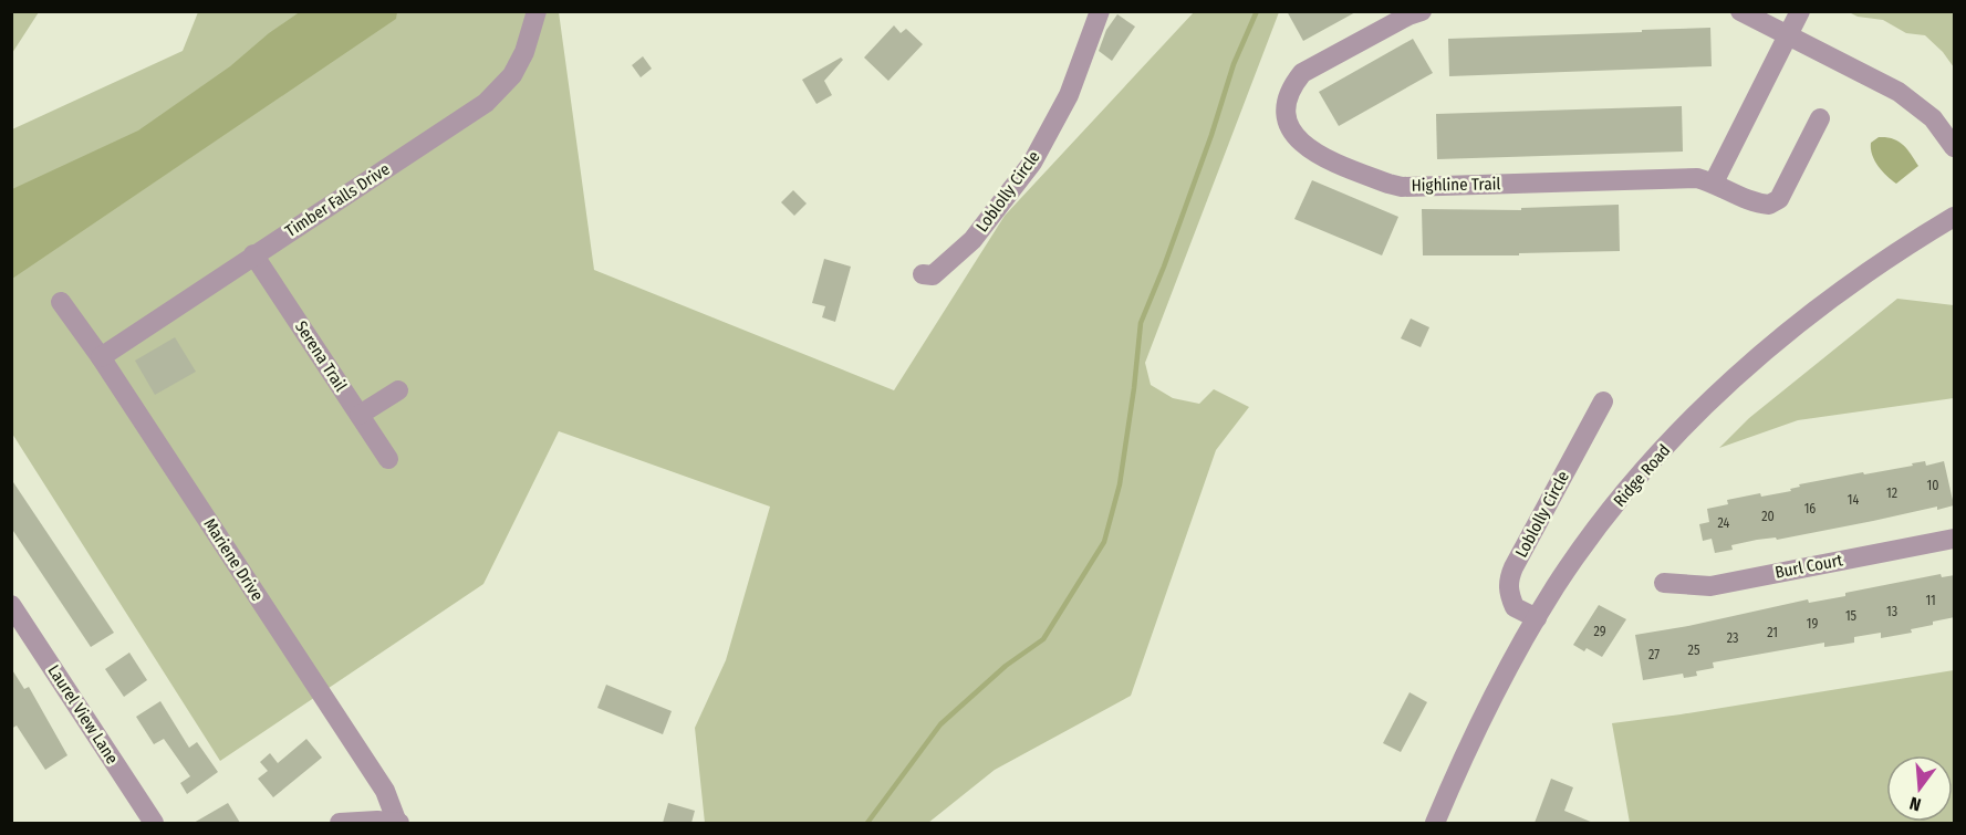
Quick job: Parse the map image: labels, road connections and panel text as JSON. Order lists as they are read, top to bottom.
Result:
{
  "streets": {
    "street": [
      "Highline Trail",
      "Loblolly Circle",
      "Timber Falls Drive",
      "Serena Trail",
      "Ridge Road",
      "Mariene Drive",
      "Burl Court",
      "Laurel View Lane"
    ]
  },
  "crossings": [
    ["Loblolly Circle", "Ridge Road"],
    ["Timber Falls Drive", "Serena Trail"],
    ["Timber Falls Drive", "Mariene Drive"]
  ],
  "house_numbers": [
    "10",
    "12",
    "14",
    "16",
    "20",
    "24",
    "11",
    "13",
    "15",
    "19",
    "29",
    "21",
    "23",
    "25",
    "27"
  ],
  "north": "bottom"
}
